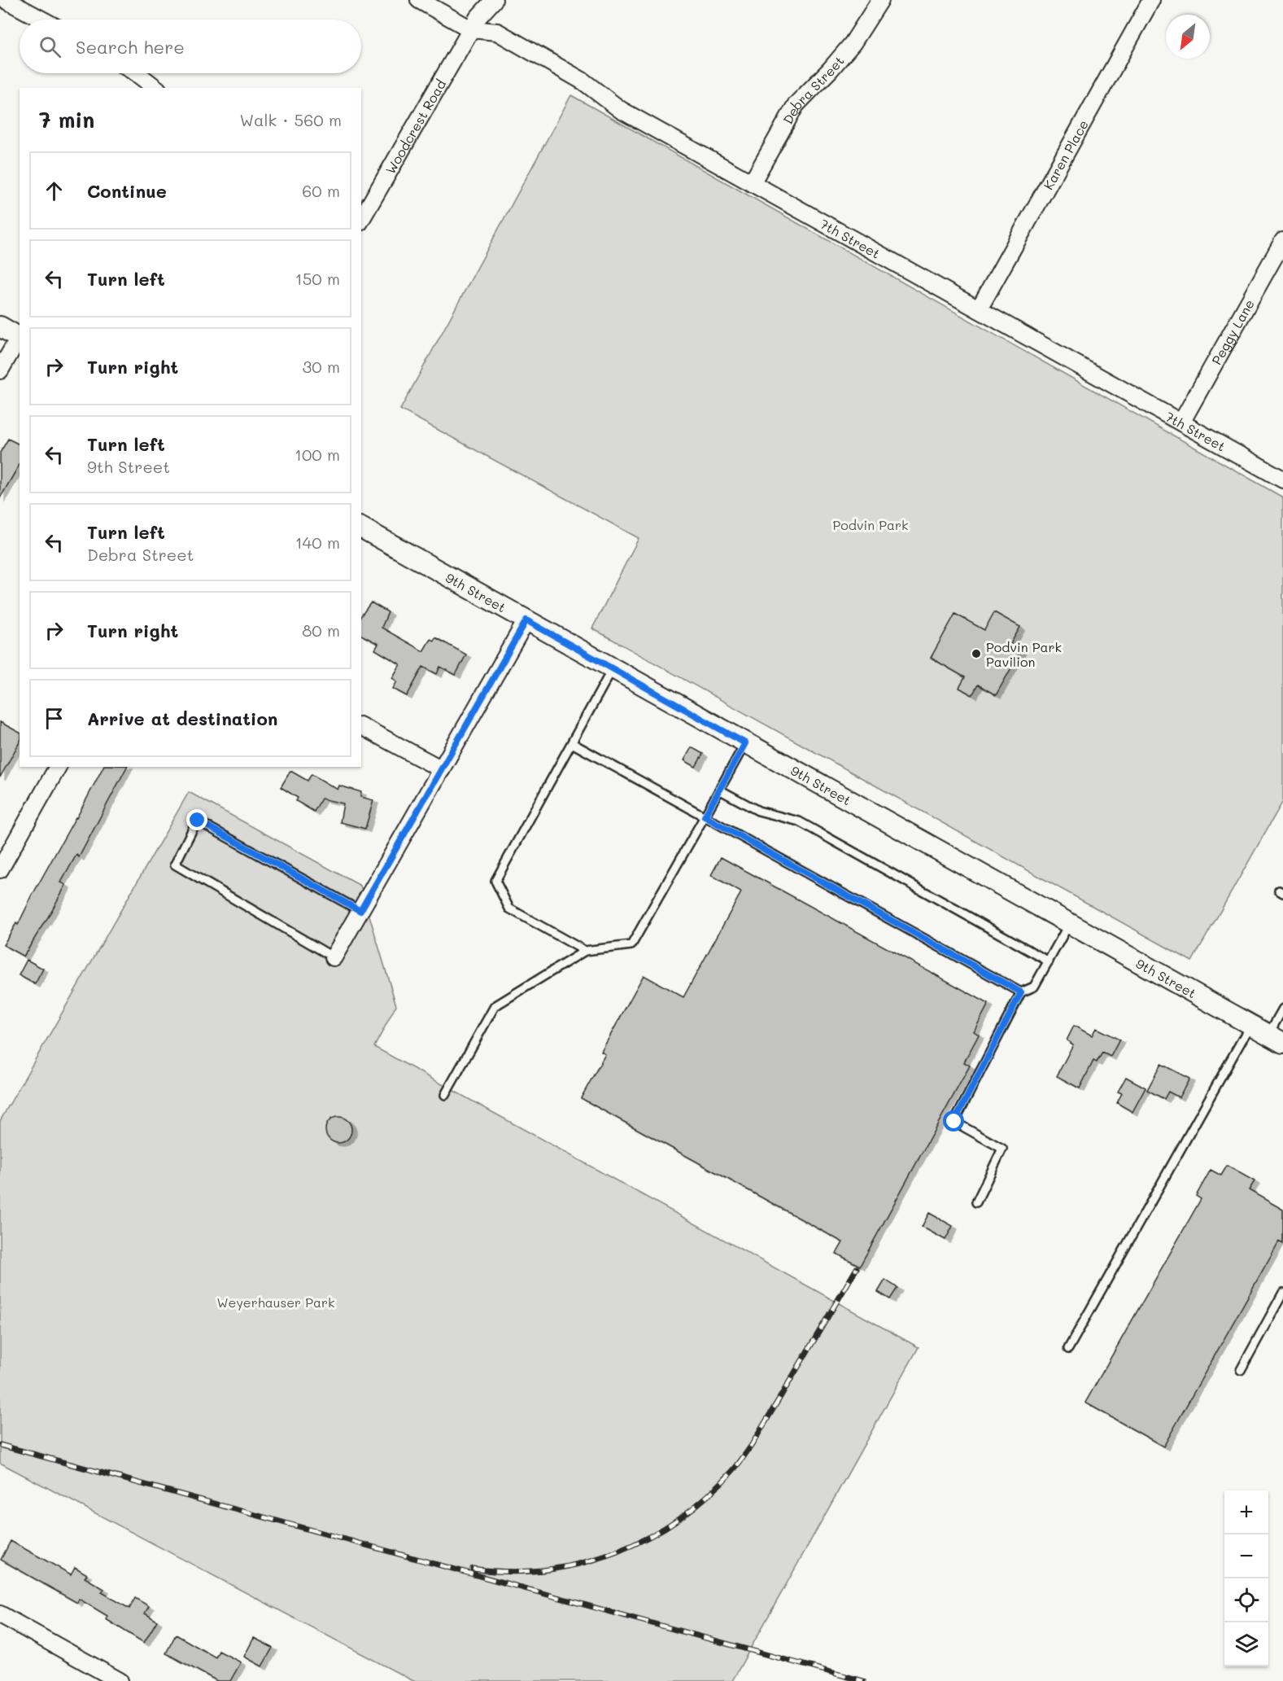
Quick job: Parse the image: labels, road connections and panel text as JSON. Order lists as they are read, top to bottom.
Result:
{
  "streets": {
    "street": [
      "Debra Street",
      "Woodcrest Road",
      "Karen Place",
      "7th Street",
      "Peggy Lane",
      "9th Street"
    ]
  },
  "crossings": [
    ["Debra Street", "7th Street"],
    ["Woodcrest Road", "7th Street"],
    ["Karen Place", "7th Street"],
    ["7th Street", "Peggy Lane"]
  ],
  "parks": ["Podvin Park", "Weyerhauser Park"],
  "places": ["Podvin Park Pavilion"],
  "north": "bottom left",
  "page": {
    "search": "Search here",
    "heading": ["7 min", "Walk · 560 m"],
    "list": [
      ["Continue", "60 m"],
      ["Turn left", "150 m"],
      ["Turn right", "30 m"],
      ["Turn left", "9th Street", "100 m"],
      ["Turn left", "Debra Street", "140 m"],
      ["Turn right", "80 m"],
      "Arrive at destination"
    ],
    "map_buttons": ["+", "−"]
  }
}
